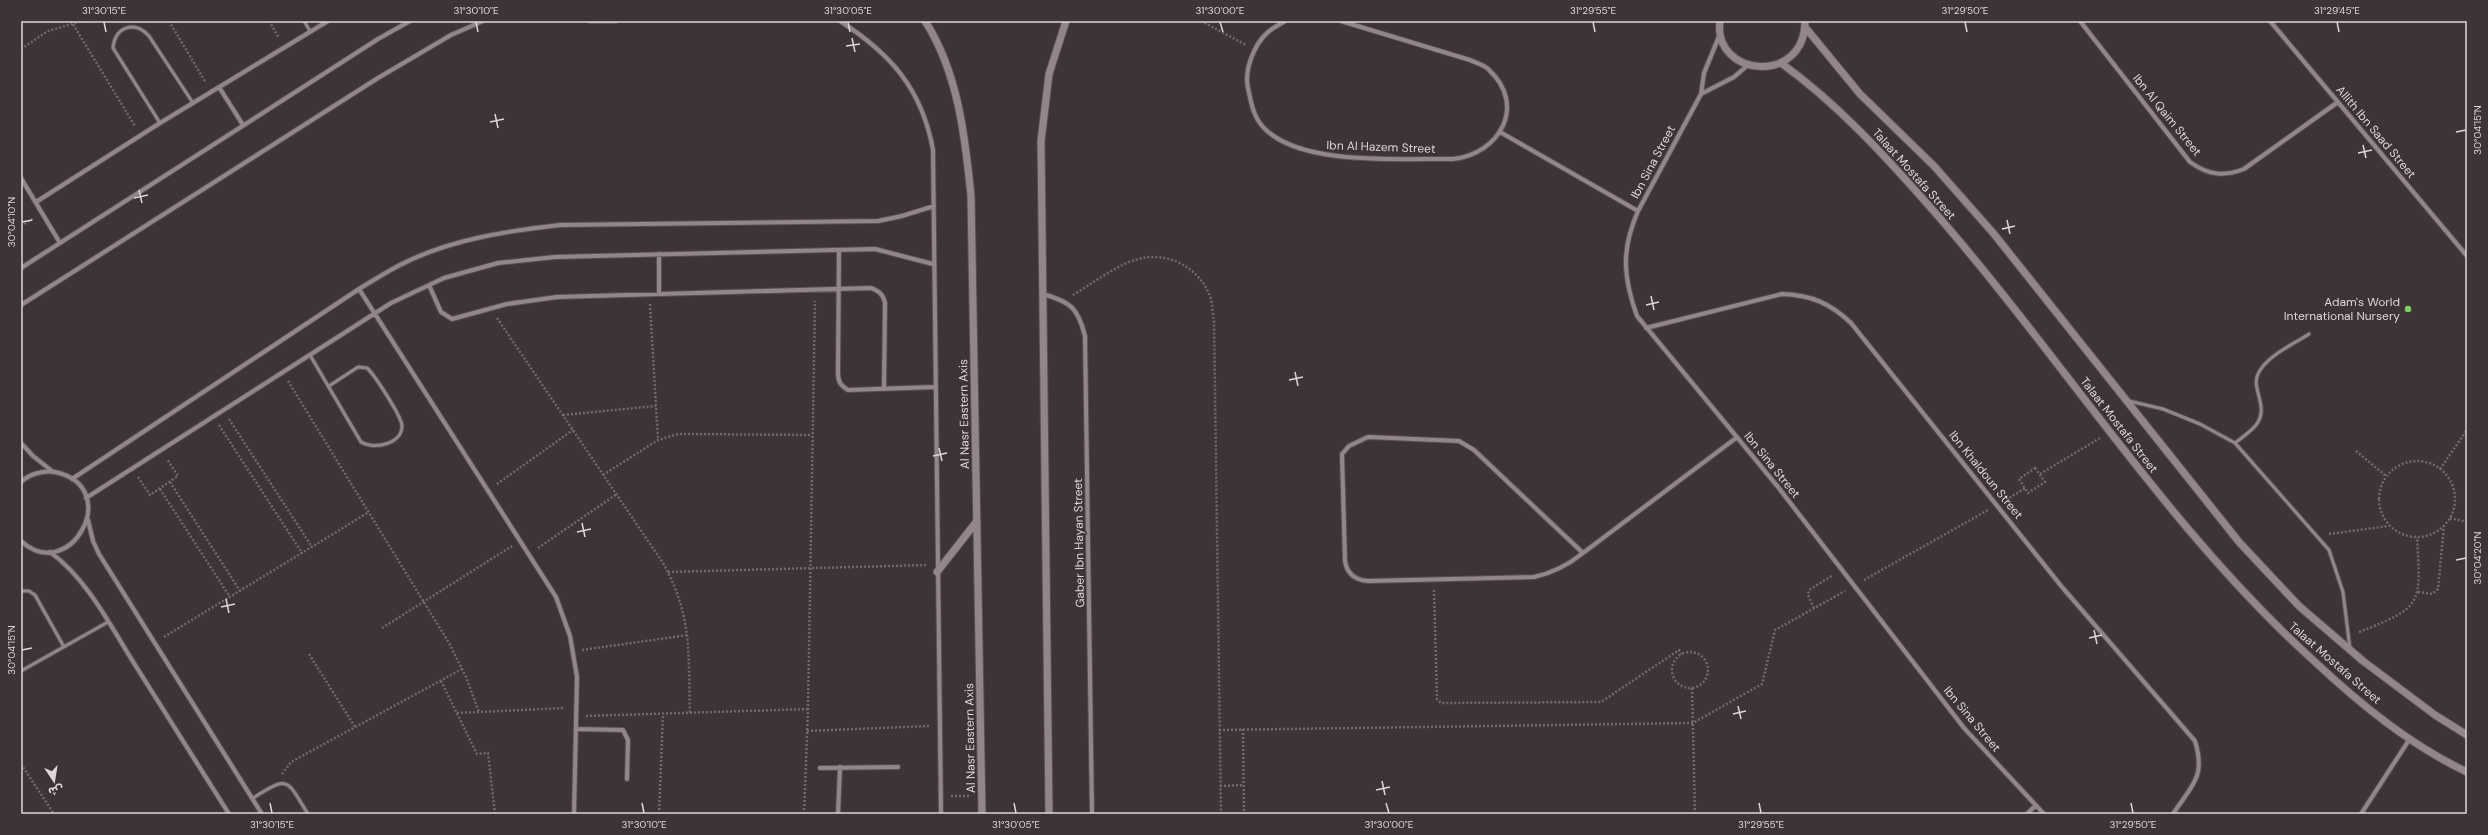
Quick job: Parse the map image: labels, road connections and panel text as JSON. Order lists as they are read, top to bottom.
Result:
{
  "streets": {
    "street": [
      "Ibn Al Qaim Street",
      "Allith Ibn Saad Street",
      "Ibn Al Hazem Street",
      "Ibn Sina Street",
      "Talaat Mostafa Street",
      "Al Nasr Eastern Axis",
      "Ibn Khaldoun Street",
      "Gaber Ibn Hayan Street"
    ]
  },
  "crossings": [
    ["Ibn Al Qaim Street", "Allith Ibn Saad Street"],
    ["Ibn Sina Street", "Ibn Khaldoun Street"]
  ],
  "places": ["Adam's World International Nursery"],
  "north": "bottom",
  "coordinates": [
    "31°30'15\"E",
    "31°30'10\"E",
    "31°30'05\"E",
    "31°30'00\"E",
    "31°29'55\"E",
    "31°29'50\"E",
    "31°29'45\"E",
    "30°04'15\"N",
    "30°04'10\"N",
    "30°04'20\"N"
  ]
}
